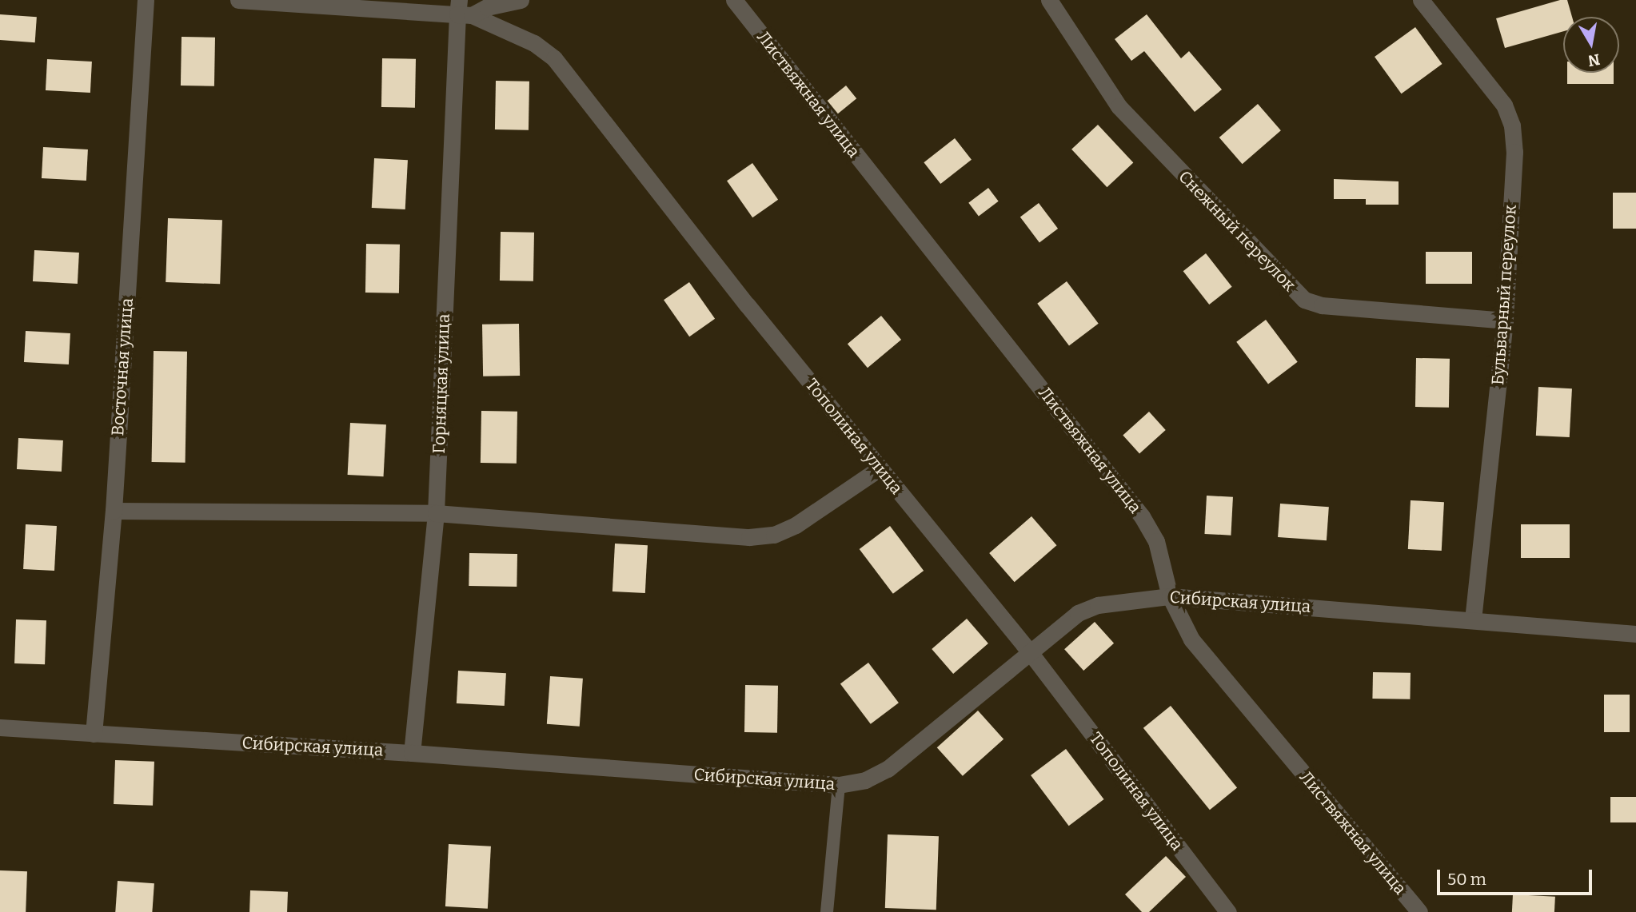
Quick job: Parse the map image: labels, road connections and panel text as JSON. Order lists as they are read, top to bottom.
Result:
{
  "streets": {
    "street": [
      "Листвяжная улица",
      "Снежный переулок",
      "Бульварный переулок",
      "Восточная улица",
      "Горняцкая улица",
      "Тополиная улица",
      "Сибирская улица"
    ]
  },
  "crossings": [
    ["Листвяжная улица", "Сибирская улица"],
    ["Снежный переулок", "Бульварный переулок"],
    ["Бульварный переулок", "Сибирская улица"],
    ["Восточная улица", "Сибирская улица"],
    ["Горняцкая улица", "Тополиная улица"],
    ["Горняцкая улица", "Сибирская улица"],
    ["Тополиная улица", "Сибирская улица"]
  ],
  "scale_bar": "50 m",
  "north": "bottom"
}
